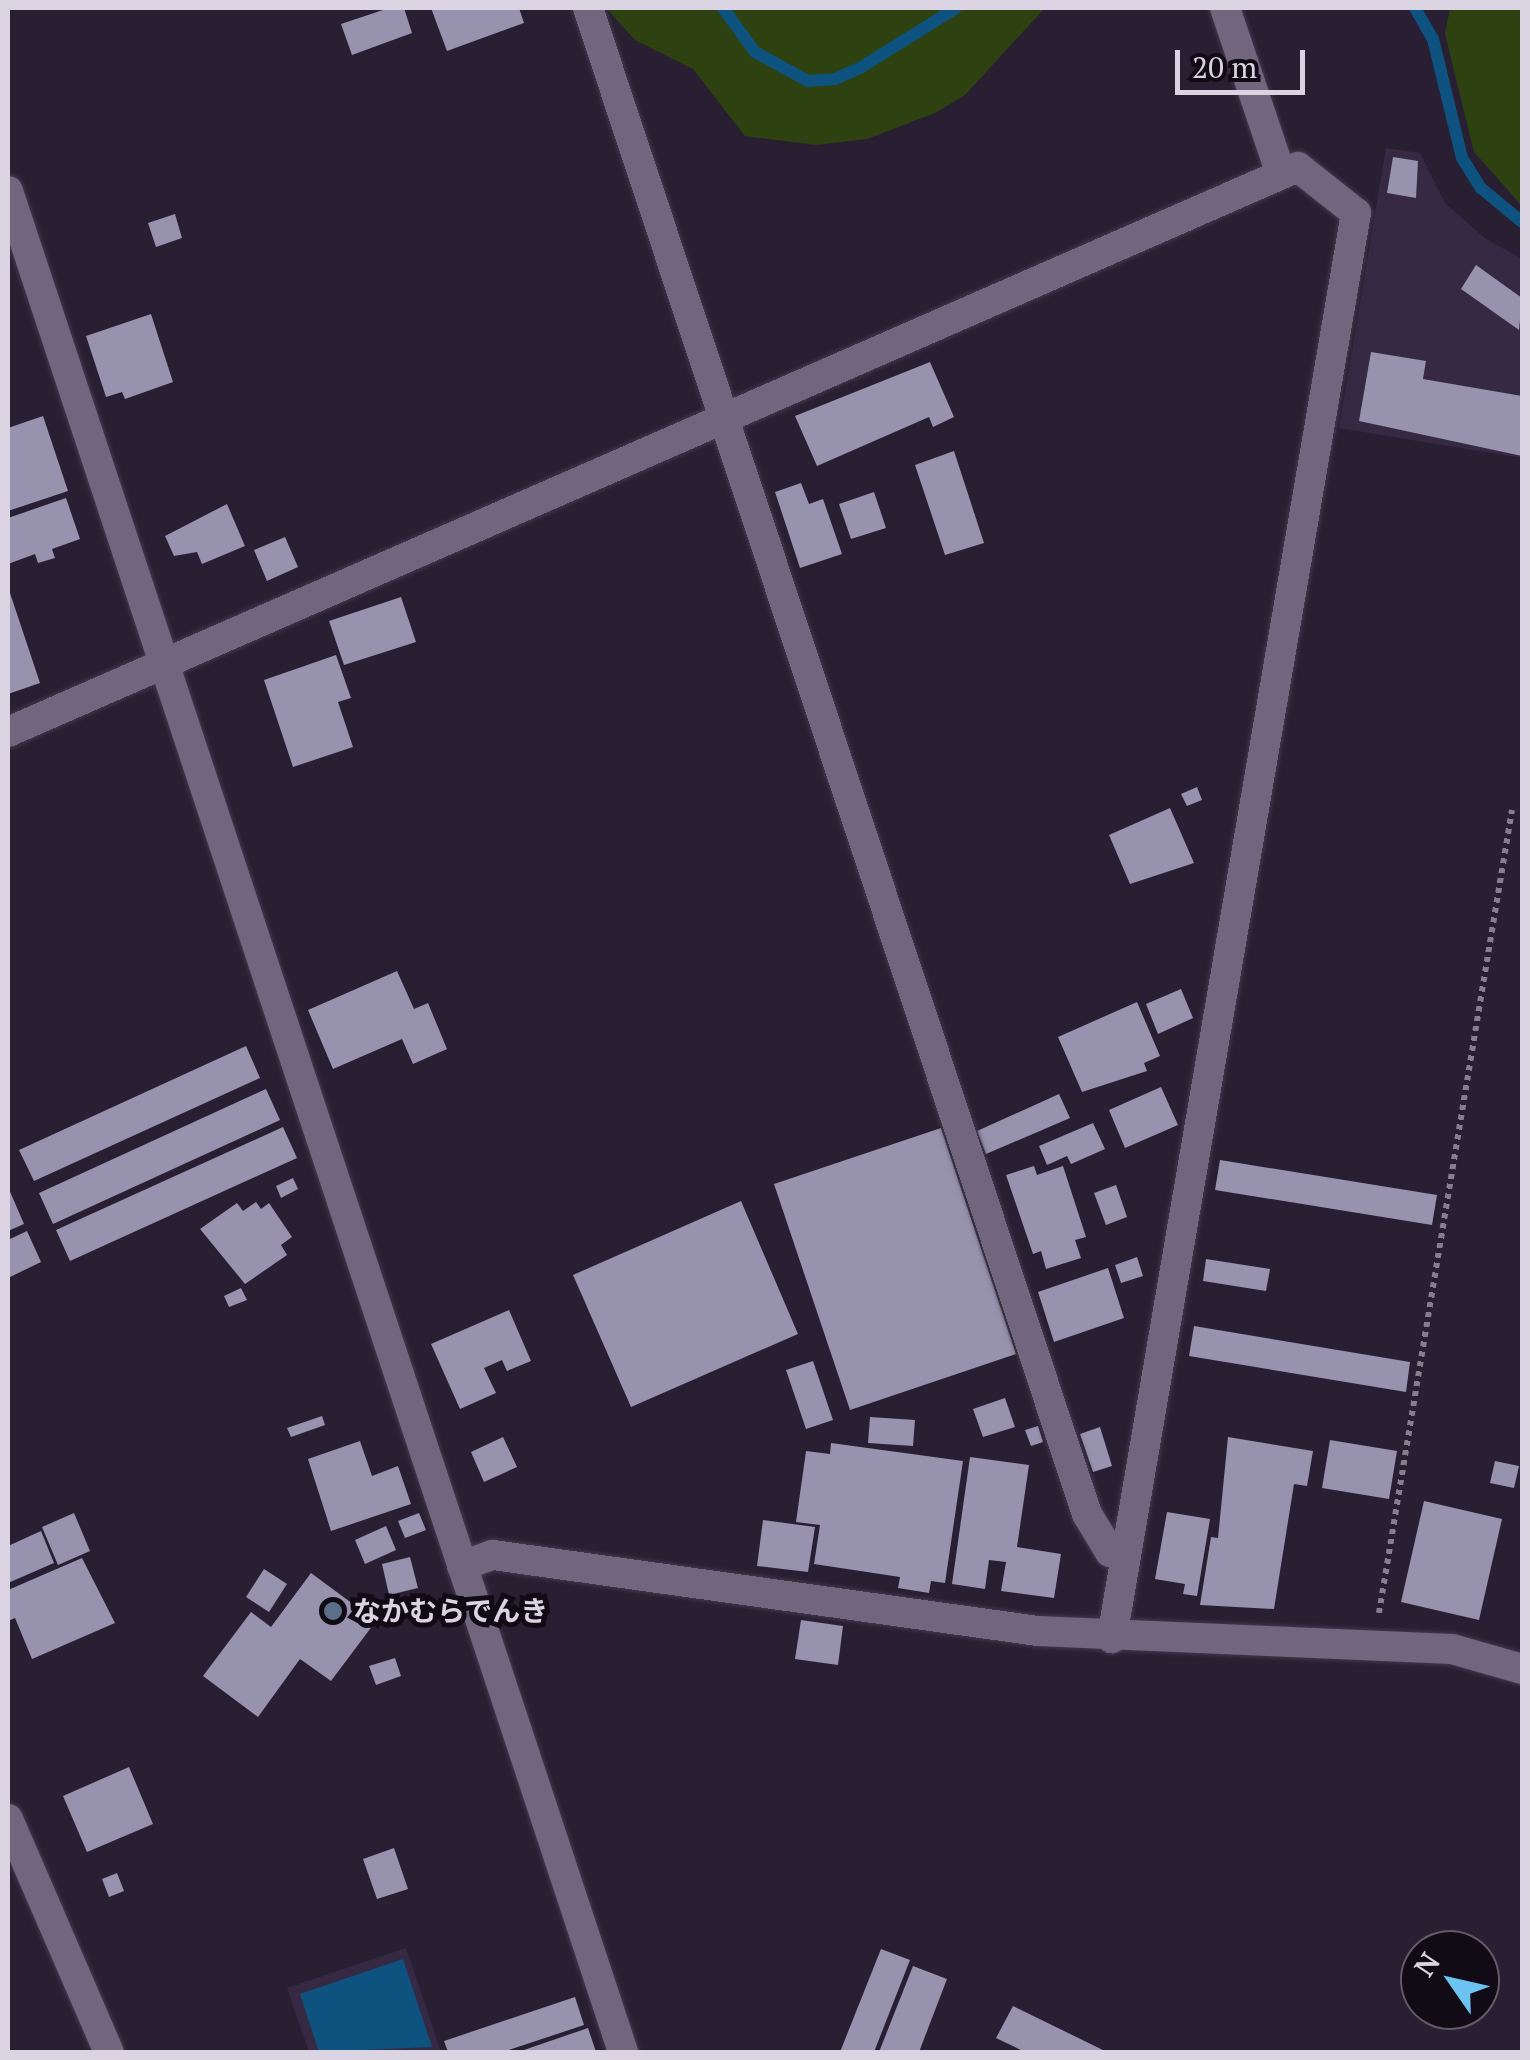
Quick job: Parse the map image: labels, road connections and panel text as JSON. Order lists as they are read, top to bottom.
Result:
{
  "places": ["なかむらでんき"],
  "scale_bar": "20 m",
  "north": "top left"
}
